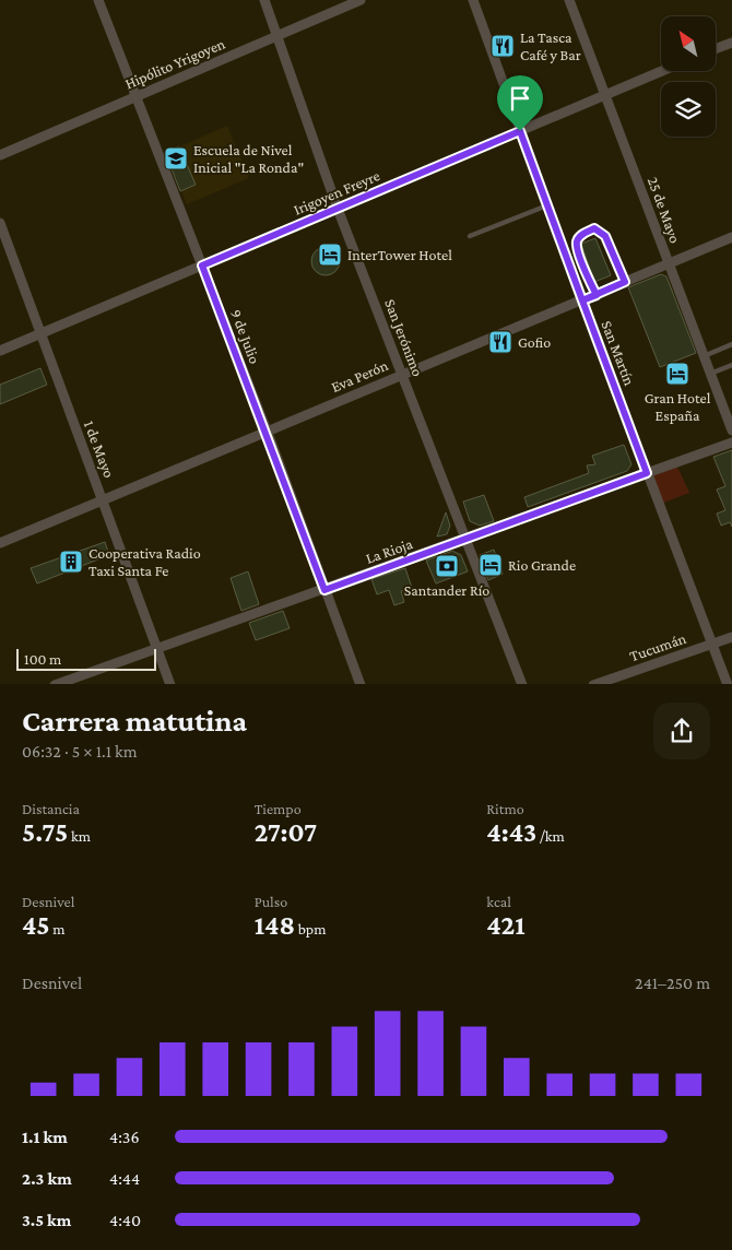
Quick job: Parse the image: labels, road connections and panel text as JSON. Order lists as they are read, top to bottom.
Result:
{
  "streets": {
    "street": [
      "Hipólito Yrigoyen",
      "Irigoyen Freyre",
      "25 de Mayo",
      "9 de Julio",
      "San Jerónimo",
      "San Martín",
      "Eva Perón",
      "1 de Mayo",
      "La Rioja",
      "Tucumán"
    ]
  },
  "crossings": [
    ["Hipólito Yrigoyen", "9 de Julio"],
    ["Hipólito Yrigoyen", "San Jerónimo"],
    ["Irigoyen Freyre", "25 de Mayo"],
    ["Irigoyen Freyre", "9 de Julio"],
    ["Irigoyen Freyre", "San Jerónimo"],
    ["Irigoyen Freyre", "San Martín"],
    ["Irigoyen Freyre", "1 de Mayo"],
    ["25 de Mayo", "Eva Perón"],
    ["9 de Julio", "Eva Perón"],
    ["9 de Julio", "La Rioja"],
    ["San Jerónimo", "Eva Perón"],
    ["San Jerónimo", "La Rioja"],
    ["San Martín", "Eva Perón"],
    ["San Martín", "La Rioja"],
    ["San Martín", "Tucumán"],
    ["Eva Perón", "1 de Mayo"],
    ["1 de Mayo", "La Rioja"]
  ],
  "places": {
    "restaurant": ["La Tasca Café y Bar", "Gofio"],
    "school or university": ["Escuela de Nivel Inicial \"La Ronda\""],
    "hotel": ["InterTower Hotel", "Gran Hotel España", "Rio Grande"],
    "building": ["Cooperativa Radio Taxi Santa Fe"],
    "bank": ["Santander Río"]
  },
  "scale_bar": "100 m",
  "north": "top left",
  "page": {
    "scale": "100 m",
    "heading": ["Carrera matutina", "06:32 · 5 × 1.1 km"],
    "stats": [
      ["Distancia", "5.75 km"],
      ["Tiempo", "27:07"],
      ["Ritmo", "4:43 /km"],
      ["Desnivel", "45 m"],
      ["Pulso", "148 bpm"],
      ["kcal", "421"]
    ],
    "chart": ["Desnivel", "241–250 m"],
    "list": [
      {
        "name": "1.1 km",
        "note": "4:36"
      },
      {
        "name": "2.3 km",
        "note": "4:44"
      },
      {
        "name": "3.5 km",
        "note": "4:40"
      }
    ]
  }
}
